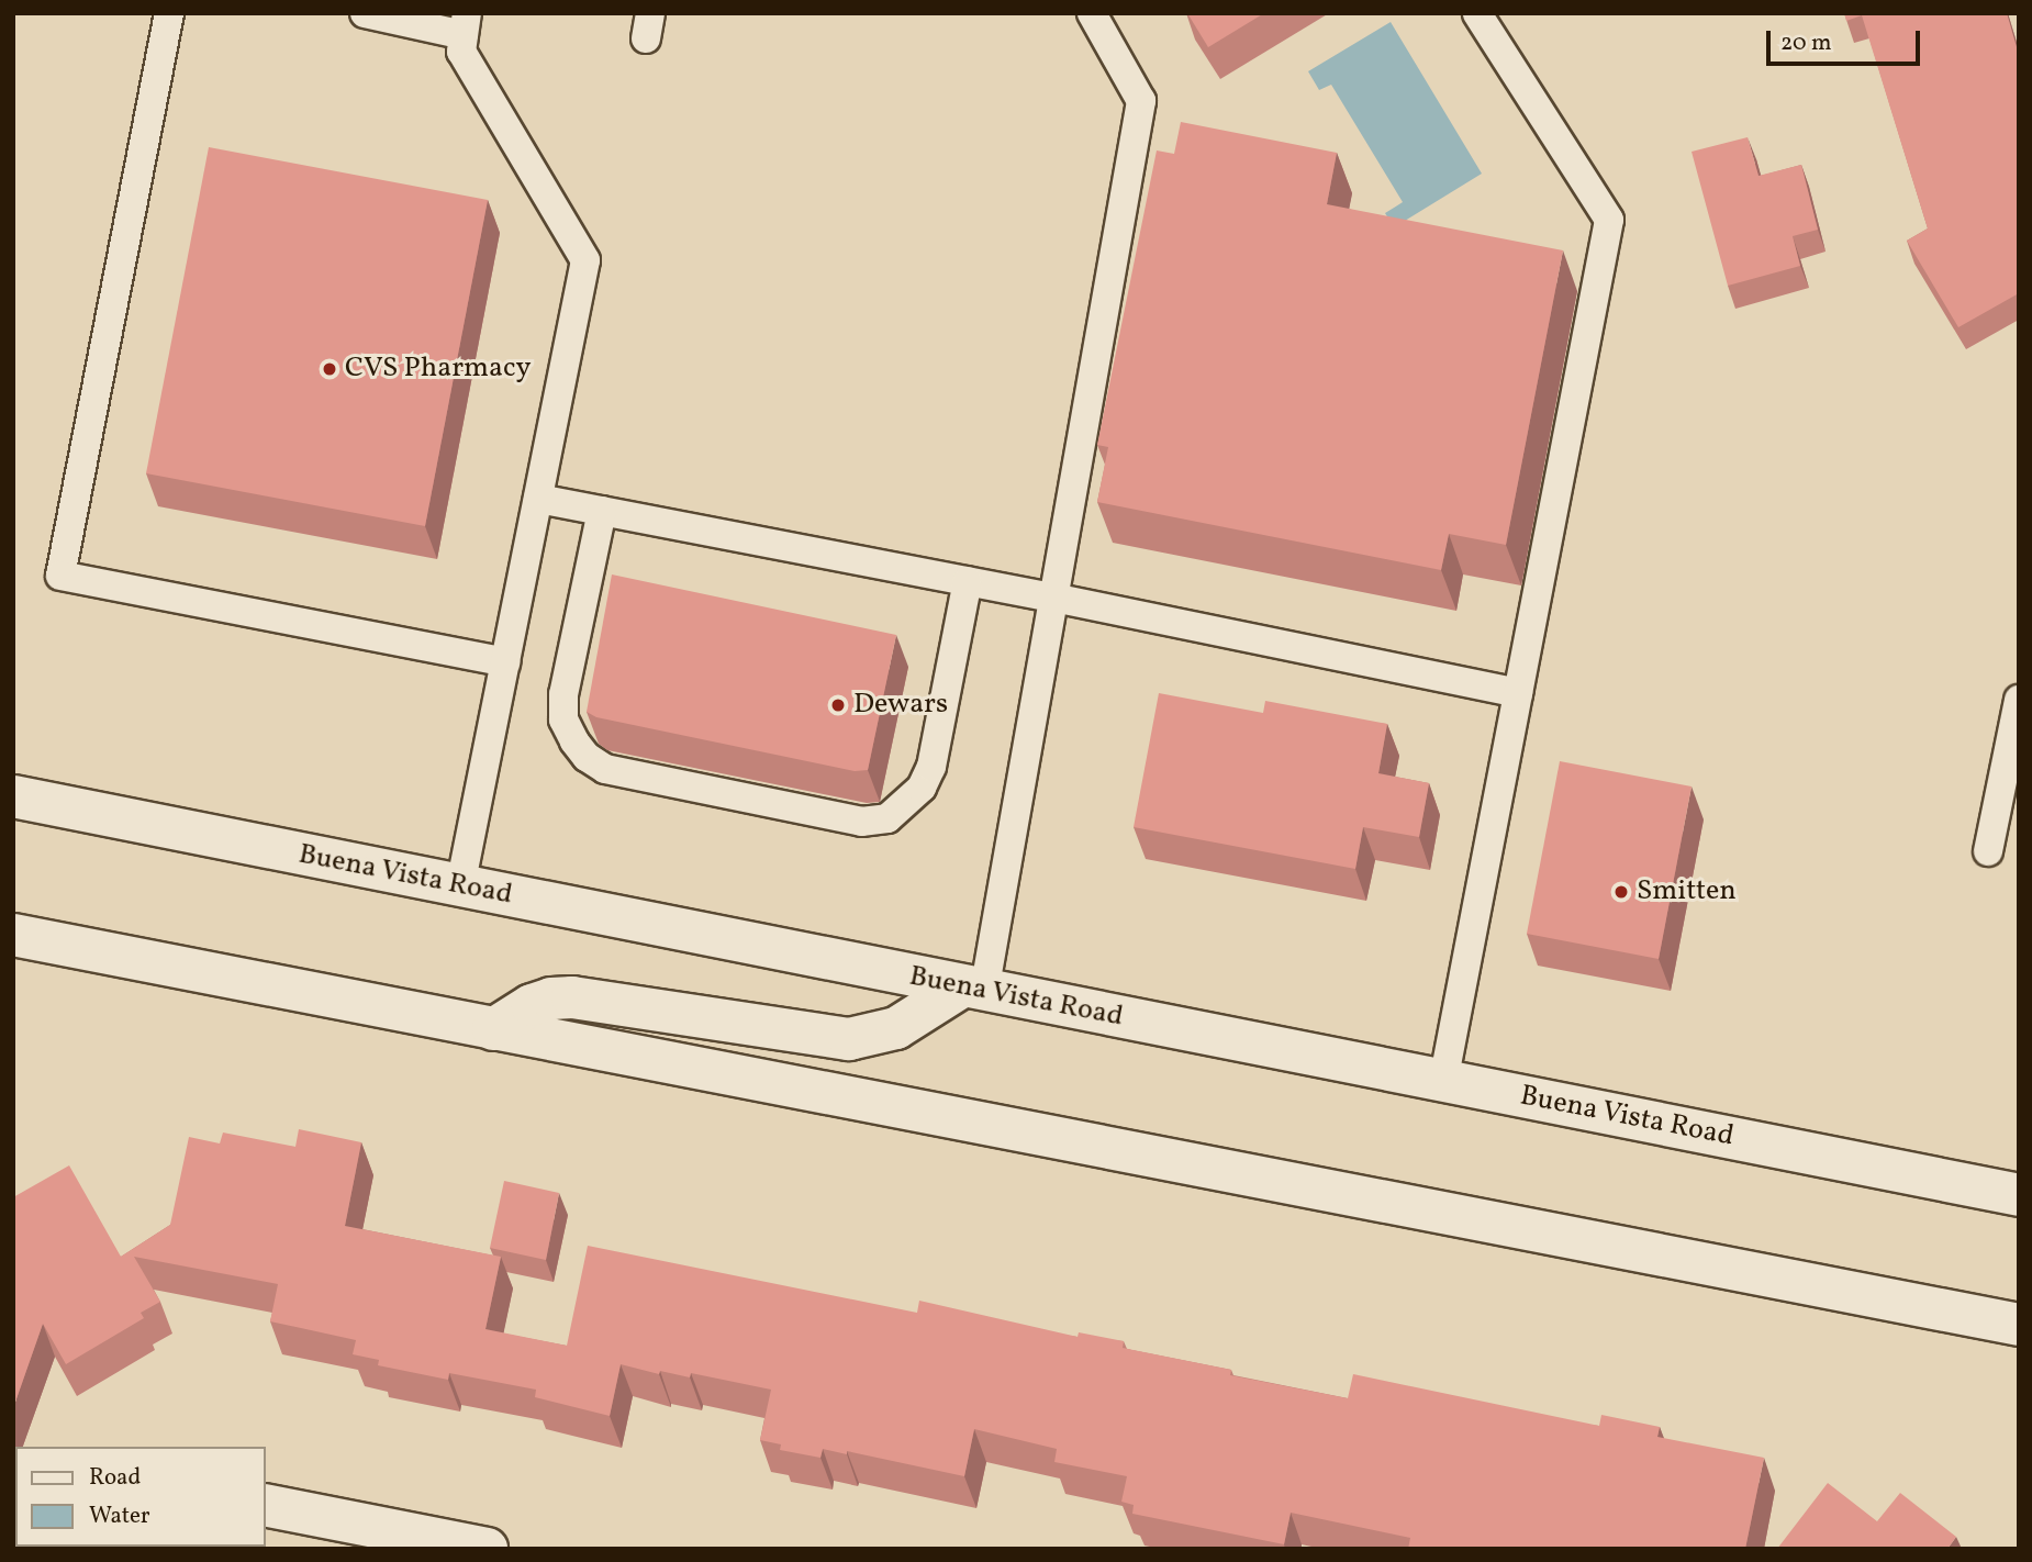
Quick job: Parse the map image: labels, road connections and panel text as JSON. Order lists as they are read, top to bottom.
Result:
{
  "streets": {
    "main road": ["Buena Vista Road"]
  },
  "places": ["CVS Pharmacy", "Dewars", "Smitten"],
  "legend": ["Road", "Water"],
  "scale_bar": "20 m"
}
